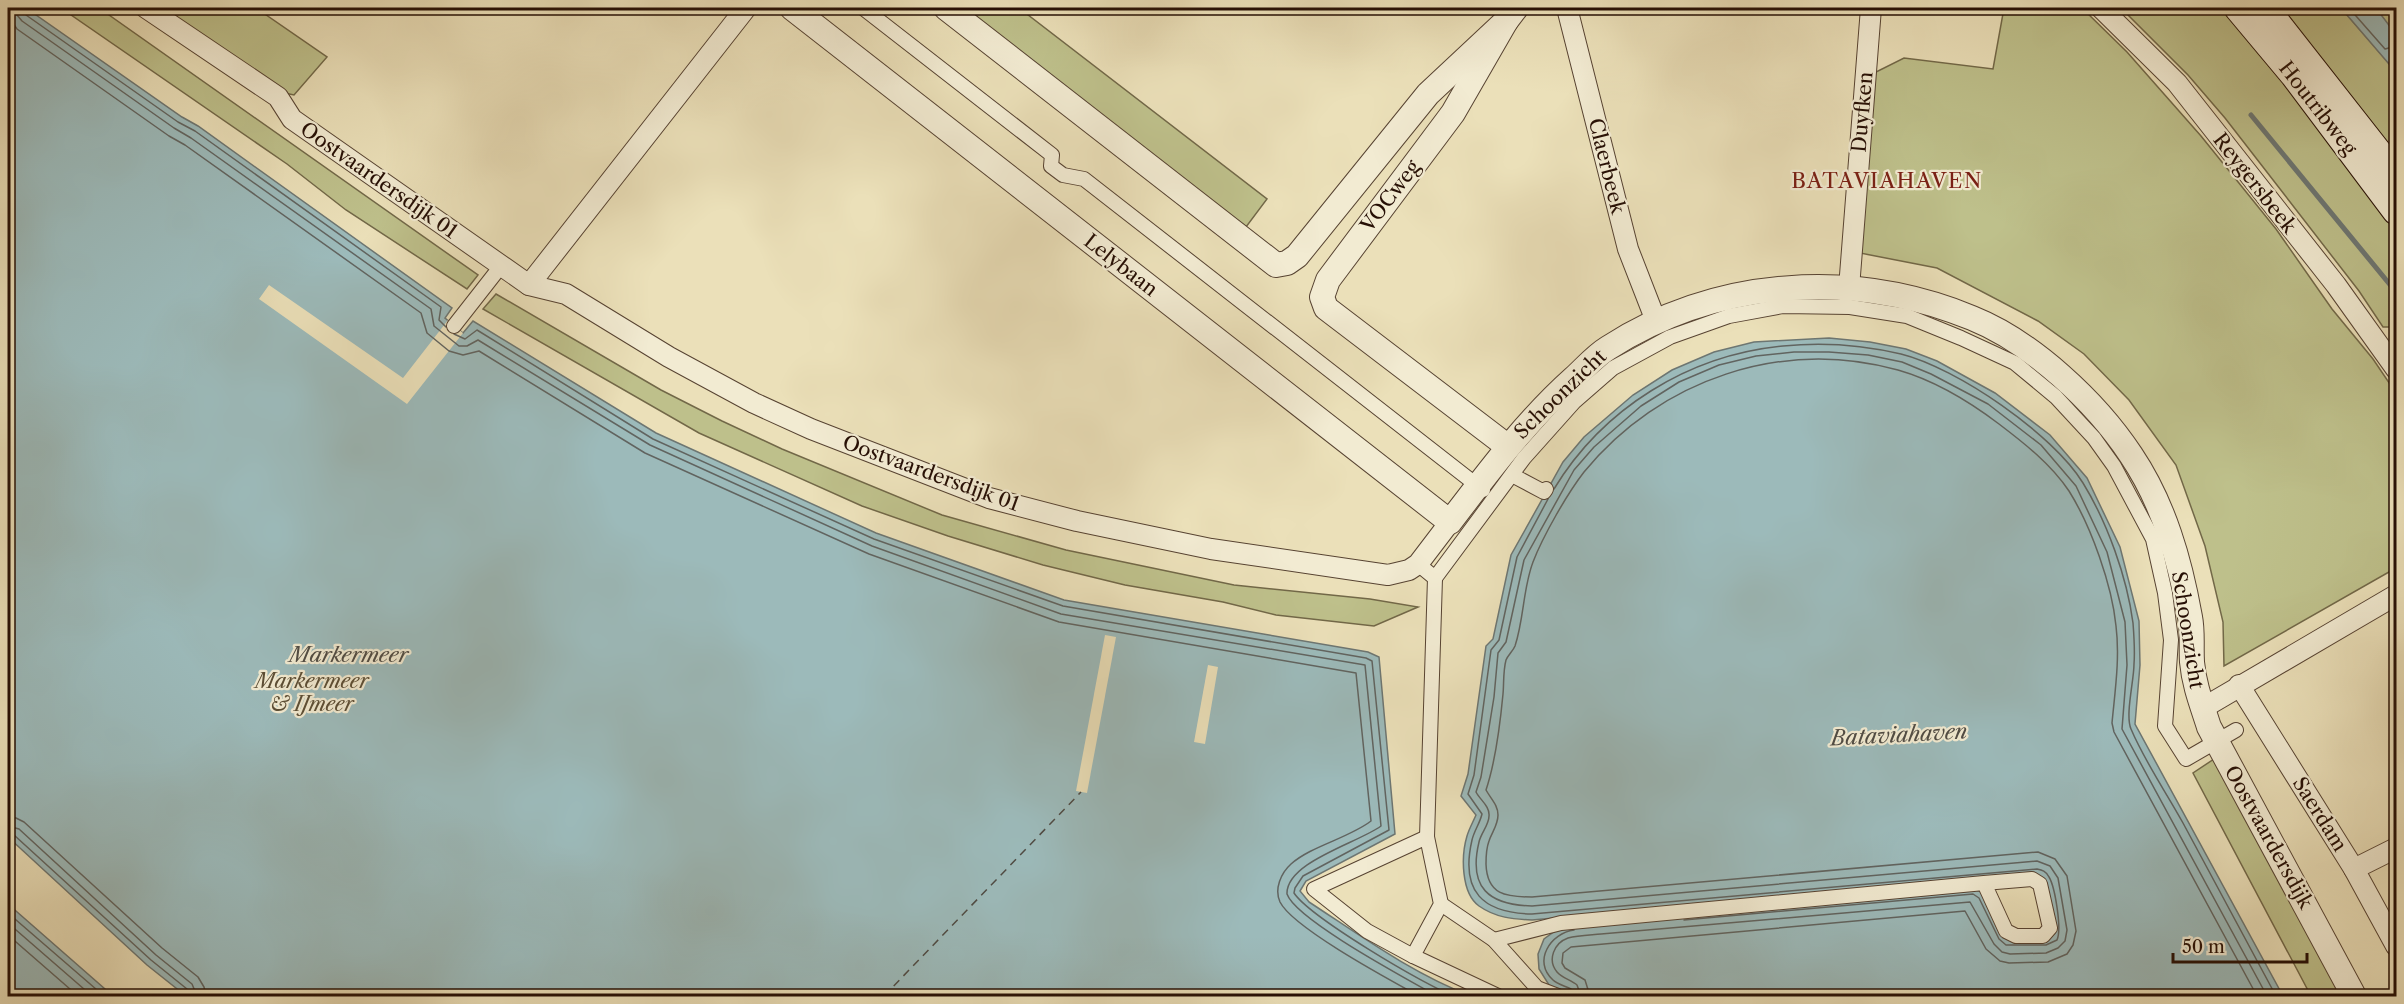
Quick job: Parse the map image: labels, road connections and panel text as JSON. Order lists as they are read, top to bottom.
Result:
{
  "streets": {
    "main road": ["Houtribweg"],
    "street": [
      "Duyfken",
      "Claerbeek",
      "Oostvaardersdijk 01",
      "Reygersbeek",
      "VOCweg",
      "Lelybaan",
      "Schoonzicht",
      "Saerdam",
      "Oostvaardersdijk"
    ]
  },
  "crossings": [
    ["Duyfken", "Schoonzicht"],
    ["Claerbeek", "Schoonzicht"],
    ["VOCweg", "Schoonzicht"],
    ["Lelybaan", "Schoonzicht"],
    ["Schoonzicht", "Oostvaardersdijk"]
  ],
  "districts": ["BATAVIAHAVEN"],
  "water": ["Markermeer", "Bataviahaven"],
  "parks": ["Markermeer & IJmeer"],
  "scale_bar": "50 m"
}
